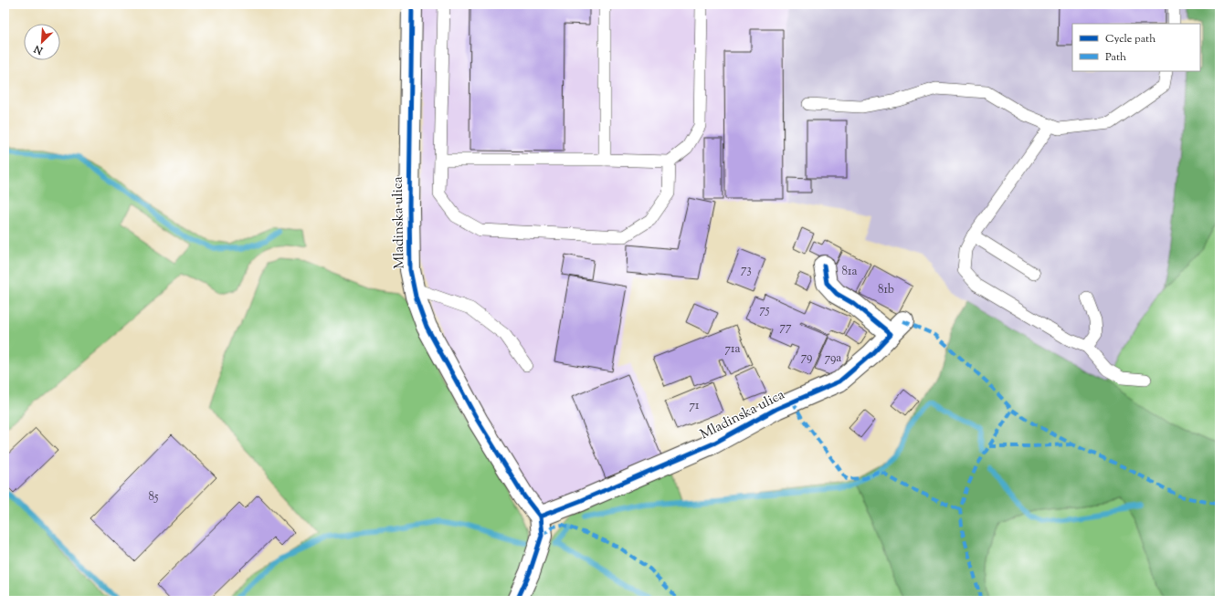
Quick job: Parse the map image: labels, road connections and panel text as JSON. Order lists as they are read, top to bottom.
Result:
{
  "streets": {
    "street": ["Mladinska ulica"]
  },
  "house_numbers": [
    "73",
    "81a",
    "81b",
    "75",
    "77",
    "71a",
    "79",
    "79a",
    "71",
    "85"
  ],
  "legend": ["Cycle path", "Path"],
  "north": "bottom left"
}
